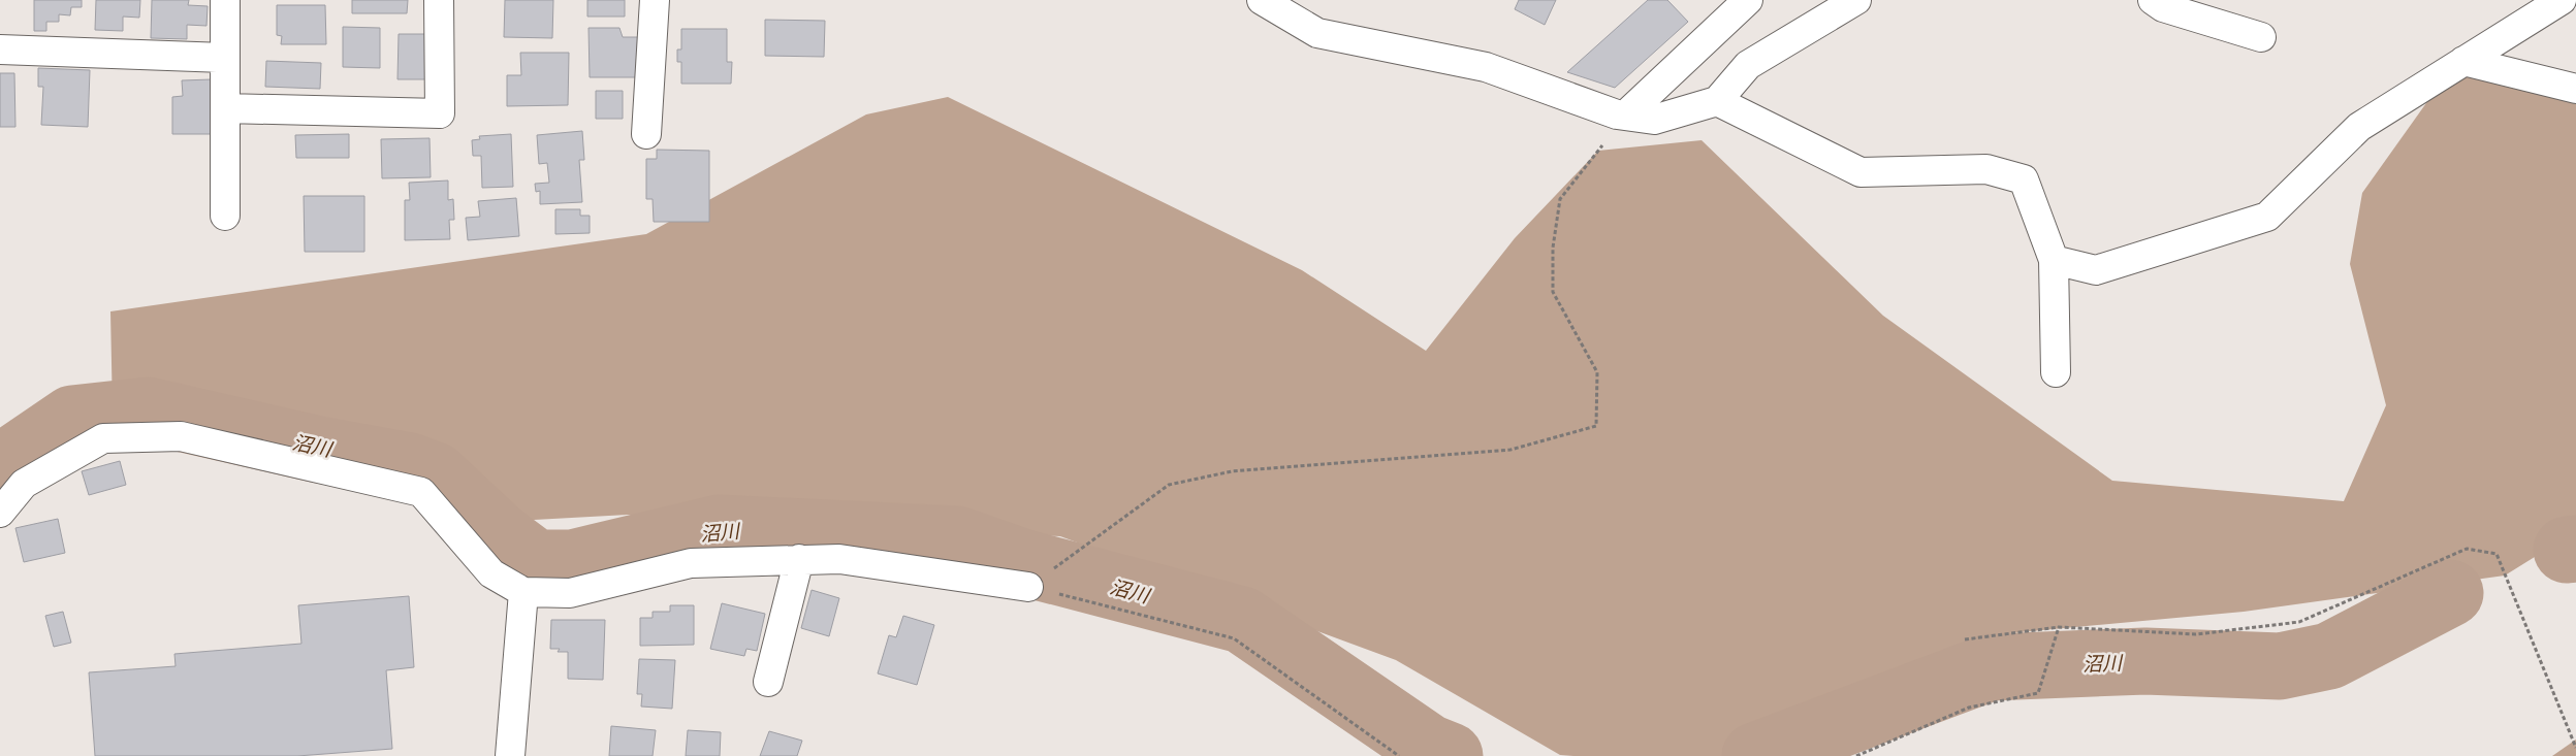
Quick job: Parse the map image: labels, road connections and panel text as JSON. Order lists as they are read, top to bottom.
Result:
{
  "water": ["沼川"]
}
